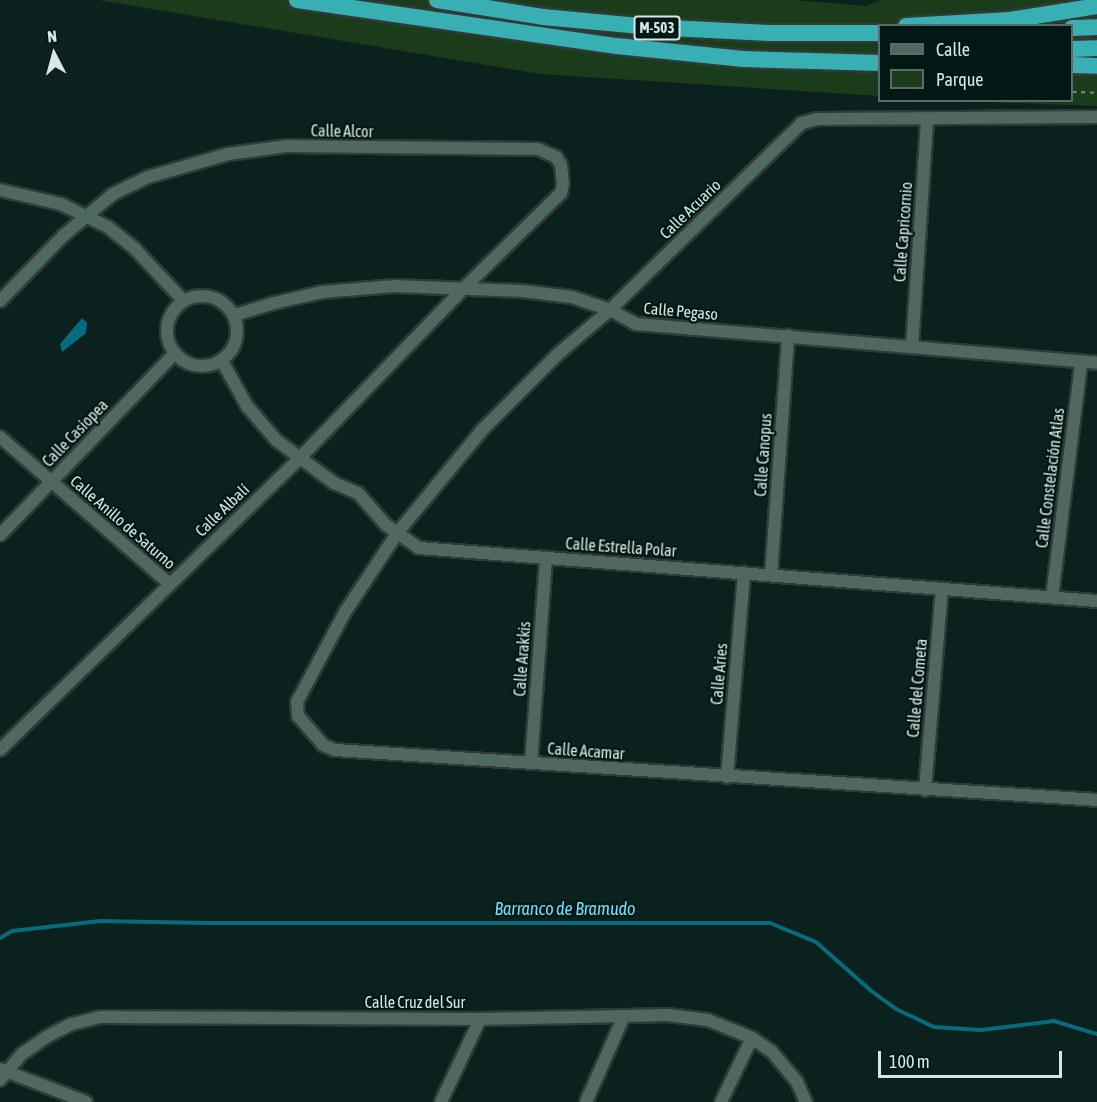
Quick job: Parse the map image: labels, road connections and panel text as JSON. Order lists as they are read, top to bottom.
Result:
{
  "streets": {
    "highway": ["M-503"],
    "street": [
      "Calle Alcor",
      "Calle Acuario",
      "Calle Capricornio",
      "Calle Pegaso",
      "Calle Casiopea",
      "Calle Canopus",
      "Calle Constelación Atlas",
      "Calle Albalí",
      "Calle Anillo de Saturno",
      "Calle Estrella Polar",
      "Calle Arakkis",
      "Calle Aries",
      "Calle del Cometa",
      "Calle Acamar",
      "Calle Cruz del Sur"
    ]
  },
  "crossings": [
    ["Calle Alcor", "Calle Pegaso"],
    ["Calle Alcor", "Calle Albalí"],
    ["Calle Acuario", "Calle Capricornio"],
    ["Calle Acuario", "Calle Pegaso"],
    ["Calle Acuario", "Calle Estrella Polar"],
    ["Calle Acuario", "Calle Acamar"],
    ["Calle Capricornio", "Calle Pegaso"],
    ["Calle Pegaso", "Calle Casiopea"],
    ["Calle Pegaso", "Calle Canopus"],
    ["Calle Pegaso", "Calle Constelación Atlas"],
    ["Calle Pegaso", "Calle Albalí"],
    ["Calle Pegaso", "Calle Estrella Polar"],
    ["Calle Casiopea", "Calle Anillo de Saturno"],
    ["Calle Casiopea", "Calle Estrella Polar"],
    ["Calle Canopus", "Calle Estrella Polar"],
    ["Calle Constelación Atlas", "Calle Estrella Polar"],
    ["Calle Albalí", "Calle Anillo de Saturno"],
    ["Calle Albalí", "Calle Estrella Polar"],
    ["Calle Estrella Polar", "Calle Arakkis"],
    ["Calle Estrella Polar", "Calle Aries"],
    ["Calle Estrella Polar", "Calle del Cometa"],
    ["Calle Estrella Polar", "Calle Acamar"],
    ["Calle Arakkis", "Calle Acamar"],
    ["Calle Aries", "Calle Acamar"],
    ["Calle del Cometa", "Calle Acamar"]
  ],
  "water": ["Barranco de Bramudo"],
  "legend": ["Calle", "Parque"],
  "scale_bar": "100 m",
  "north": "top"
}
